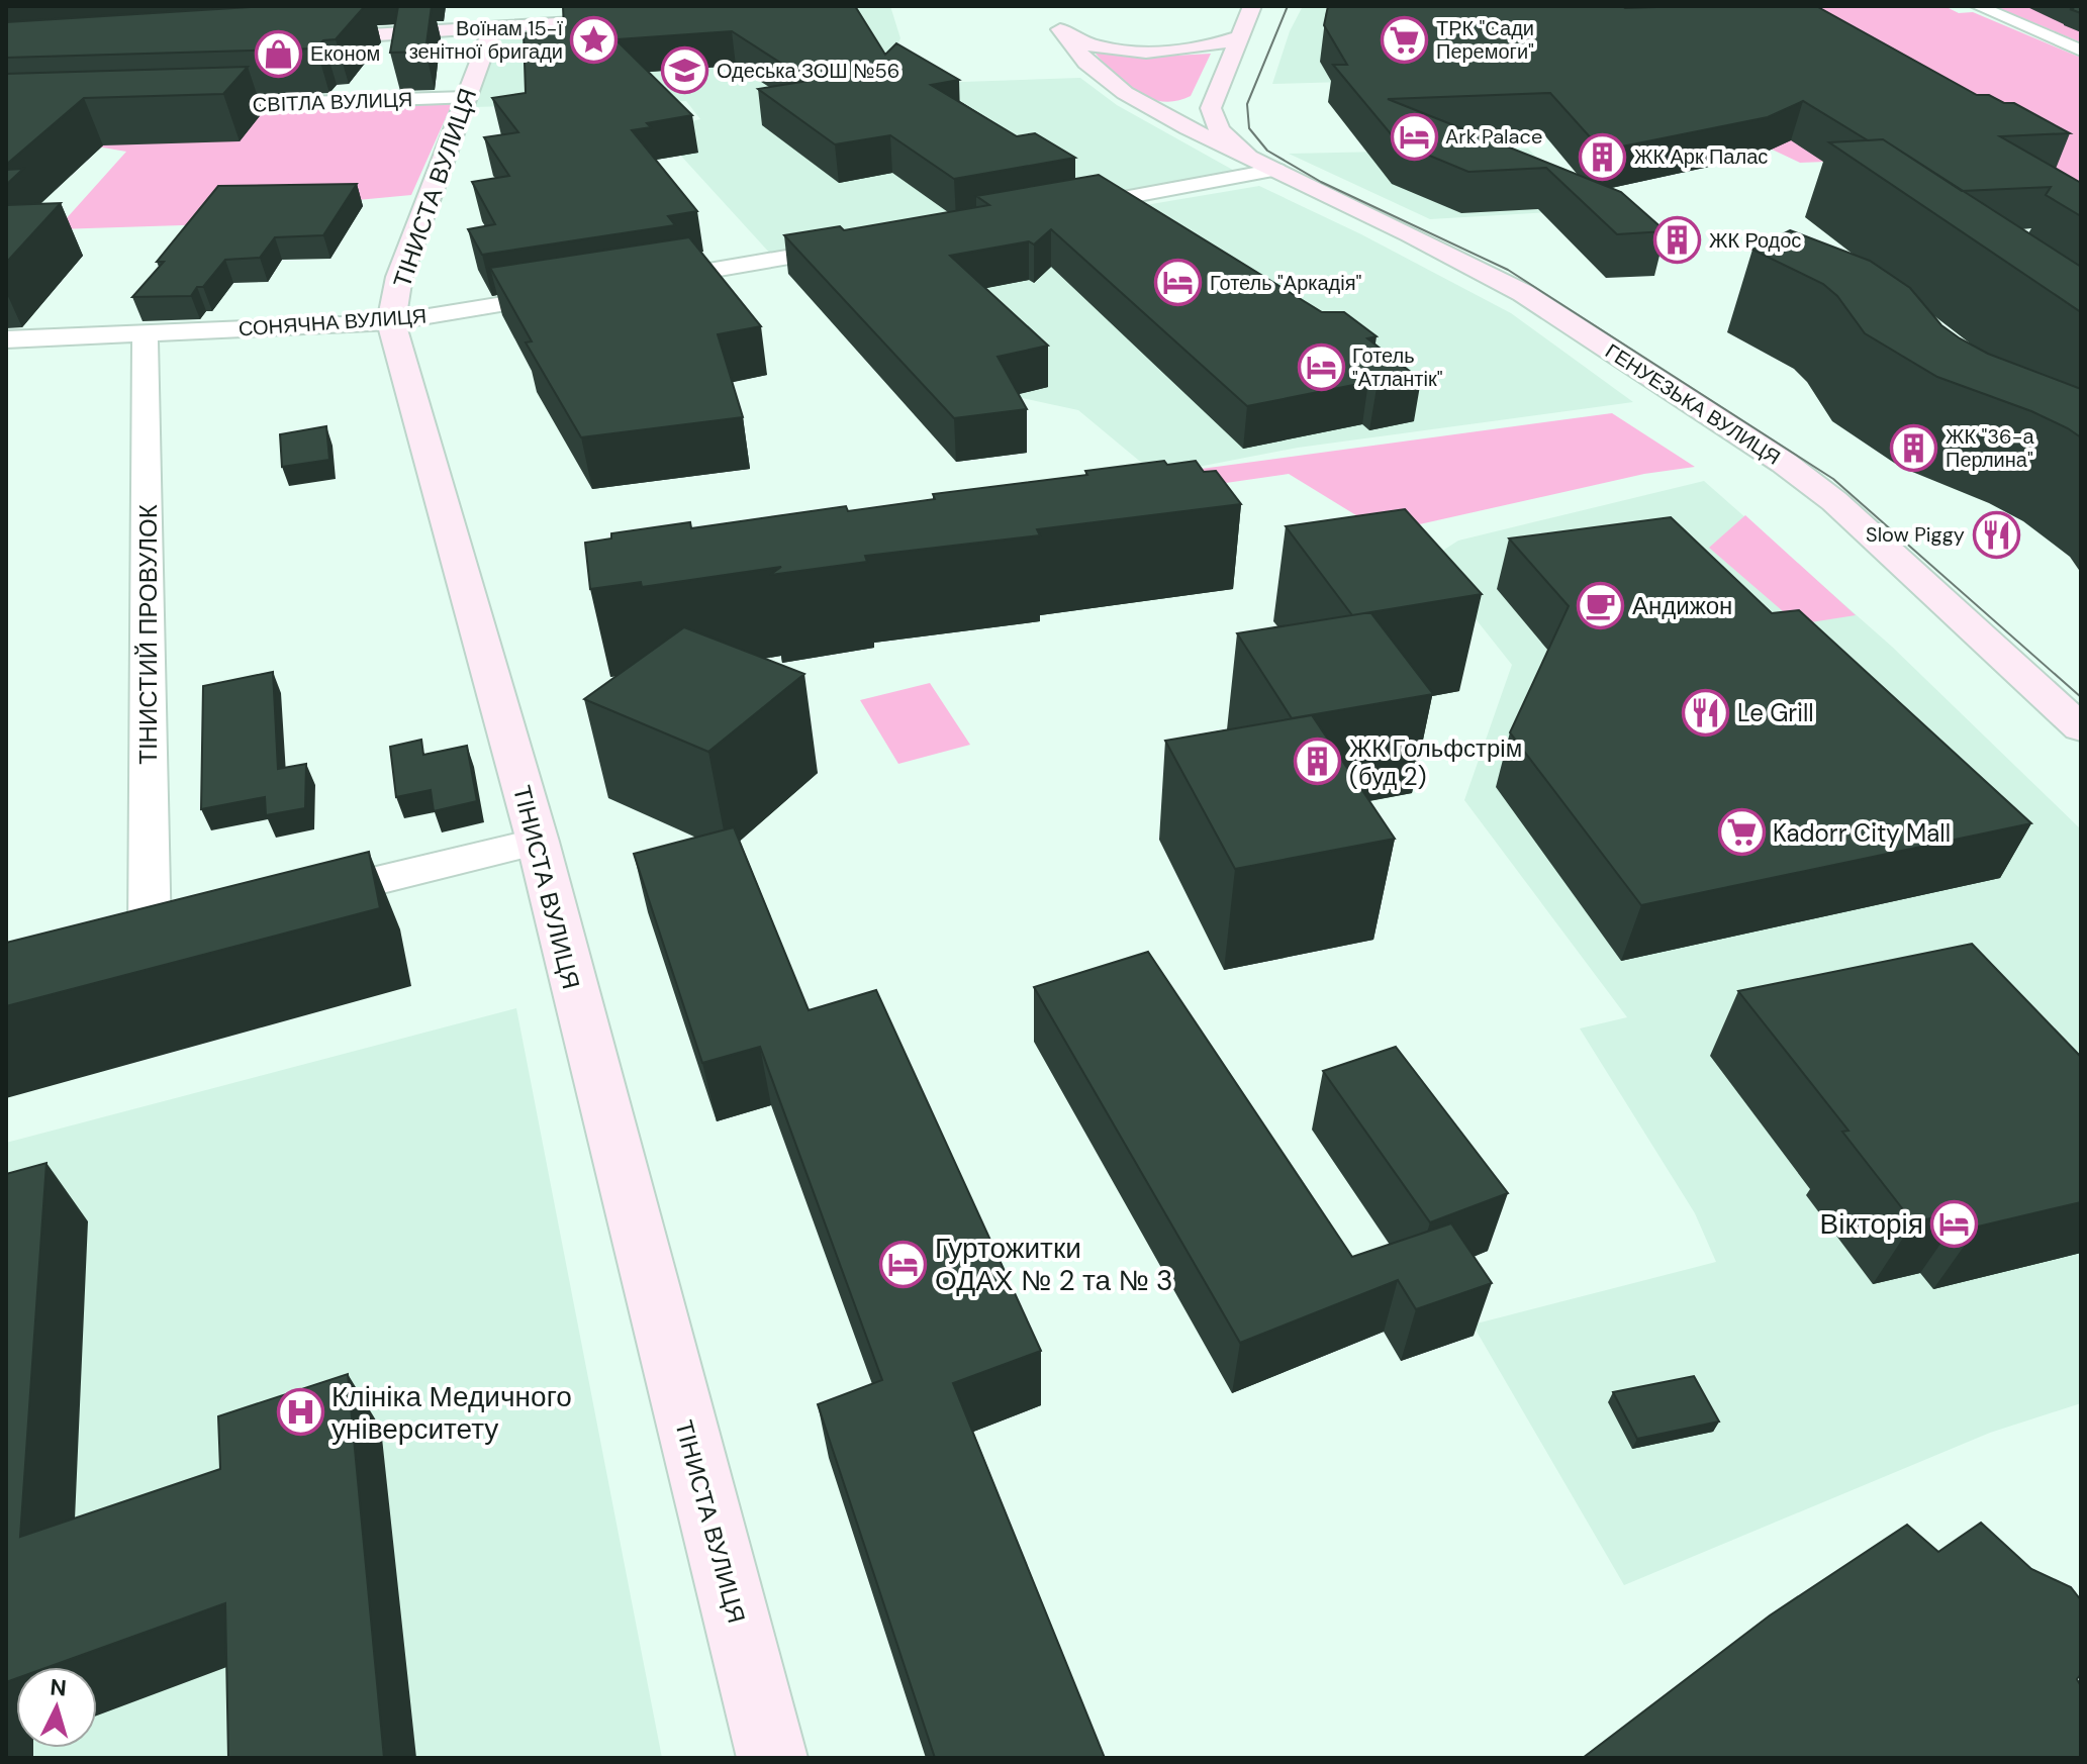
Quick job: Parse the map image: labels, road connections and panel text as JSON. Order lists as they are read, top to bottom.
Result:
{
  "streets": {
    "main road": ["ТІНИСТА ВУЛИЦЯ", "ГЕНУЕЗЬКА ВУЛИЦЯ"],
    "street": ["СВІТЛА ВУЛИЦЯ", "СОНЯЧНА ВУЛИЦЯ", "ТІНИСТИЙ ПРОВУЛОК"]
  },
  "crossings": [
    ["СВІТЛА ВУЛИЦЯ", "ТІНИСТА ВУЛИЦЯ"],
    ["ТІНИСТА ВУЛИЦЯ", "СОНЯЧНА ВУЛИЦЯ"],
    ["СОНЯЧНА ВУЛИЦЯ", "ТІНИСТИЙ ПРОВУЛОК"]
  ],
  "places": {
    "place": ["Воїнам 15-ї зенітної бригади"],
    "supermarket": ["ТРК \"Сади Перемоги\"", "Kadorr City Mall"],
    "shop": ["Економ"],
    "school or university": ["Одеська ЗОШ №56"],
    "hotel": [
      "Ark Palace",
      "Готель \"Аркадія\"",
      "Готель \"Атлантік\"",
      "Вікторія",
      "Гуртожитки ОДАХ № 2 та № 3"
    ],
    "building": [
      "ЖК Арк Палас",
      "ЖК Родос",
      "ЖК \"36-а Перлина\"",
      "ЖК Гольфстрім (буд 2)"
    ],
    "restaurant": ["Slow Piggy", "Le Grill"],
    "cafe": ["Андижон"],
    "hospital": ["Клініка Медичного університету"]
  },
  "north": "top"
}
